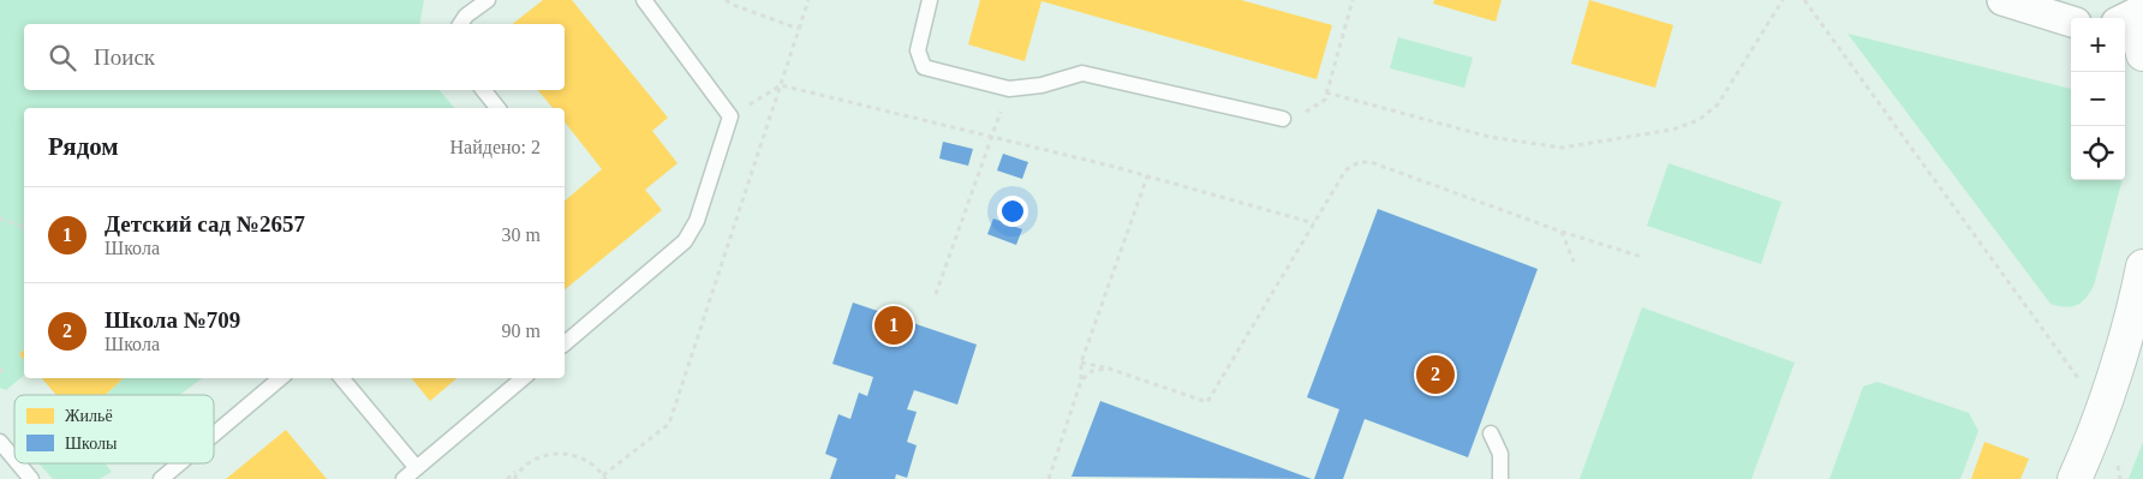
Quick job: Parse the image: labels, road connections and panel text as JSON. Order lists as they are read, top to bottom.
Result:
{
  "legend": ["Жильё", "Школы"],
  "page": {
    "map_buttons": ["+", "−"],
    "search": "Поиск",
    "heading": ["Рядом", "Найдено: 2"],
    "list": [
      {
        "mark": "1",
        "name": "Детский сад №2657",
        "note": "Школа",
        "value": "30 m"
      },
      {
        "mark": "2",
        "name": "Школа №709",
        "note": "Школа",
        "value": "90 m"
      }
    ],
    "pins": ["1", "2"]
  }
}
